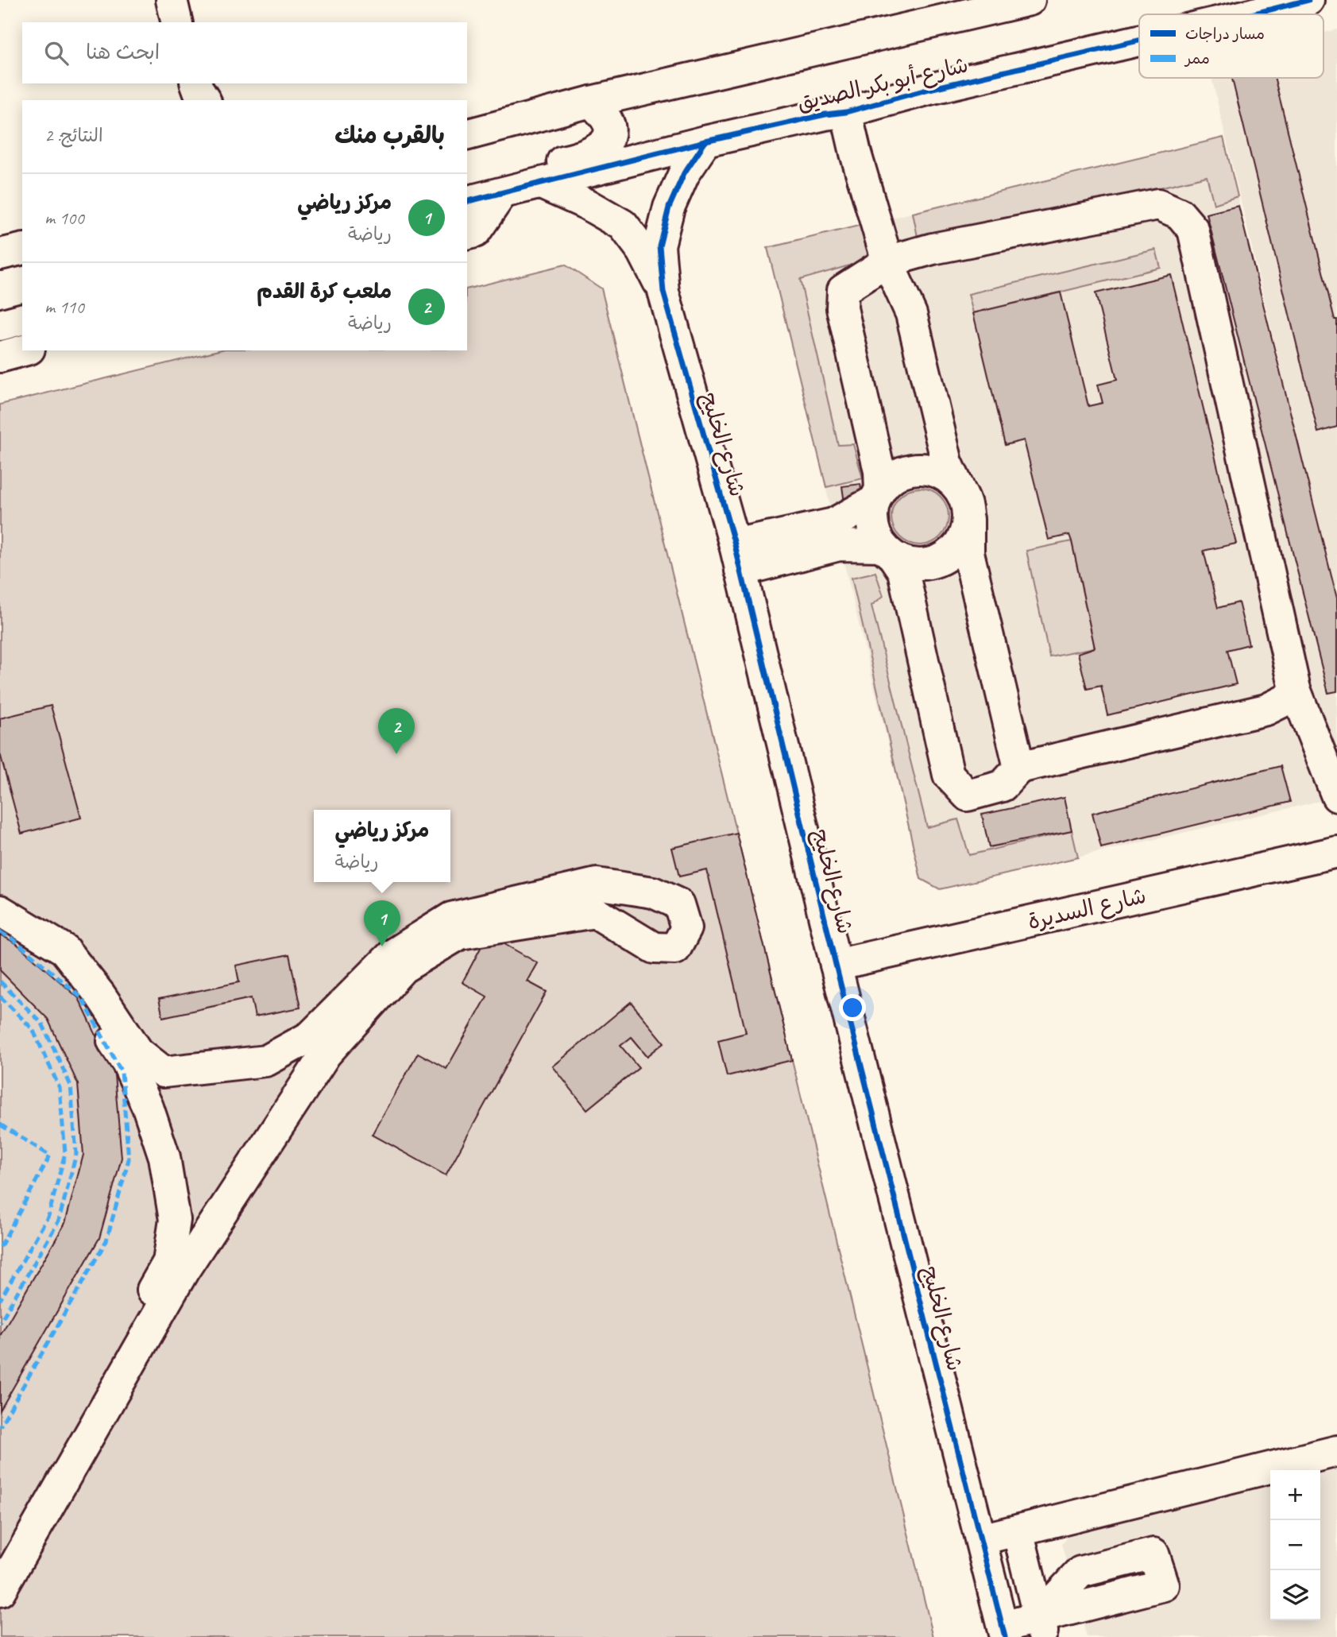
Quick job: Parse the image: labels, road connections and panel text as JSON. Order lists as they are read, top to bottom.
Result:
{
  "streets": {
    "street": ["شارع أبو بكر الصديق", "شارع الخليج", "شارع السديرة"]
  },
  "crossings": [
    ["شارع أبو بكر الصديق", "شارع الخليج"],
    ["شارع الخليج", "شارع السديرة"]
  ],
  "legend": ["مسار دراجات", "ممر"],
  "page": {
    "search": "ابحث هنا",
    "heading": ["بالقرب منك", "النتائج: 2"],
    "list": [
      {
        "mark": "1",
        "name": "مركز رياضي",
        "note": "رياضة",
        "value": "100 m"
      },
      {
        "mark": "2",
        "name": "ملعب كرة القدم",
        "note": "رياضة",
        "value": "110 m"
      }
    ],
    "pins": ["2", "1"],
    "popup": ["مركز رياضي", "رياضة"],
    "map_buttons": ["+", "−"]
  }
}
